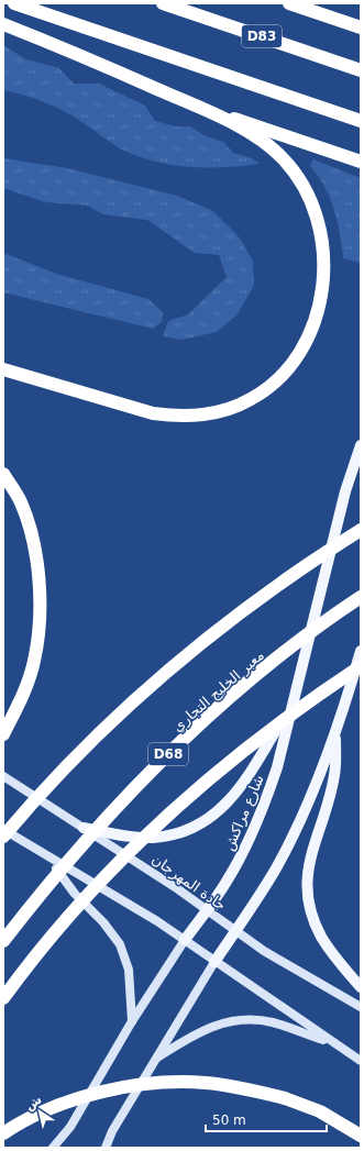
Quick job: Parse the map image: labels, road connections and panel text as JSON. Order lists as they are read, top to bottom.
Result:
{
  "streets": {
    "highway": ["D83", "معبر الخليج التجاري", "D68"],
    "main road": ["شارع مراكش", "جادة المهرجان"]
  },
  "crossings": [
    ["شارع مراكش", "جادة المهرجان"]
  ],
  "scale_bar": "50 m",
  "north": "top left"
}
